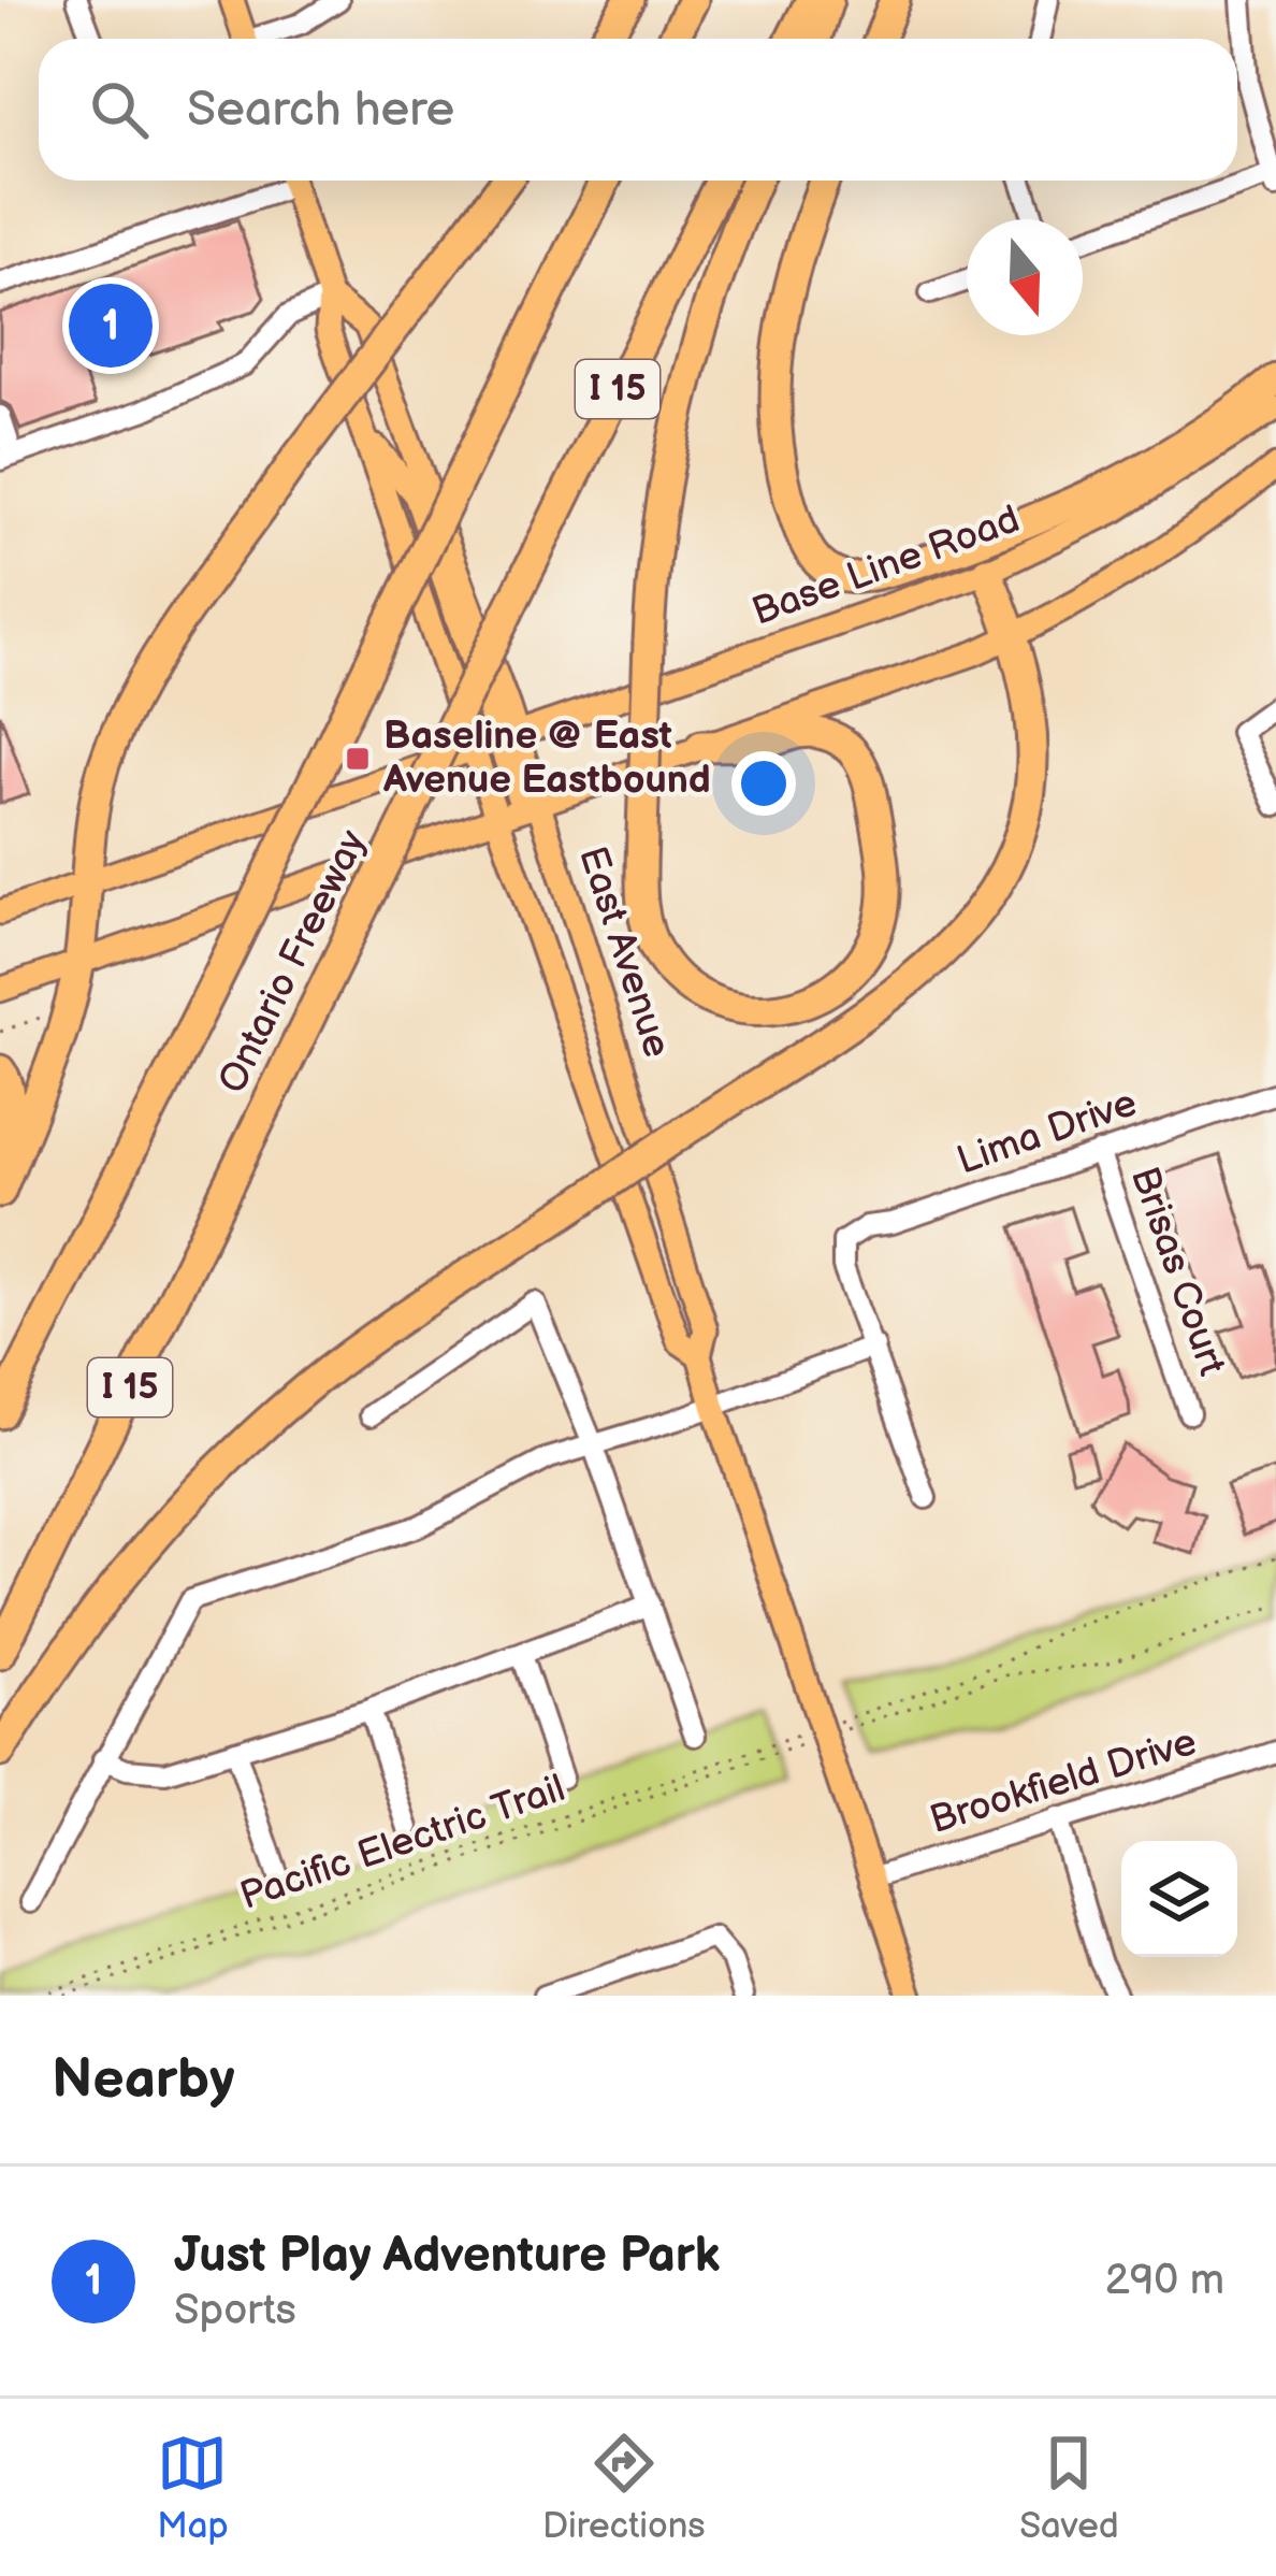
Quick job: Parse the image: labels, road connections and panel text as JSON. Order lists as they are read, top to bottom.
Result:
{
  "streets": {
    "highway": ["I 15", "Ontario Freeway"],
    "main road": ["Base Line Road", "East Avenue"],
    "street": ["Lima Drive", "Brisas Court", "Brookfield Drive"],
    "path": ["Pacific Electric Trail"]
  },
  "crossings": [
    ["Base Line Road", "East Avenue"],
    ["East Avenue", "Brookfield Drive"],
    ["Lima Drive", "Brisas Court"]
  ],
  "places": {
    "transit": ["Baseline @ East Avenue Eastbound"]
  },
  "north": "bottom",
  "page": {
    "search": "Search here",
    "pins": "1",
    "heading": "Nearby",
    "list": [
      {
        "mark": "1",
        "name": "Just Play Adventure Park",
        "note": "Sports",
        "value": "290 m"
      }
    ],
    "nav": ["Map", "Directions", "Saved"]
  }
}
